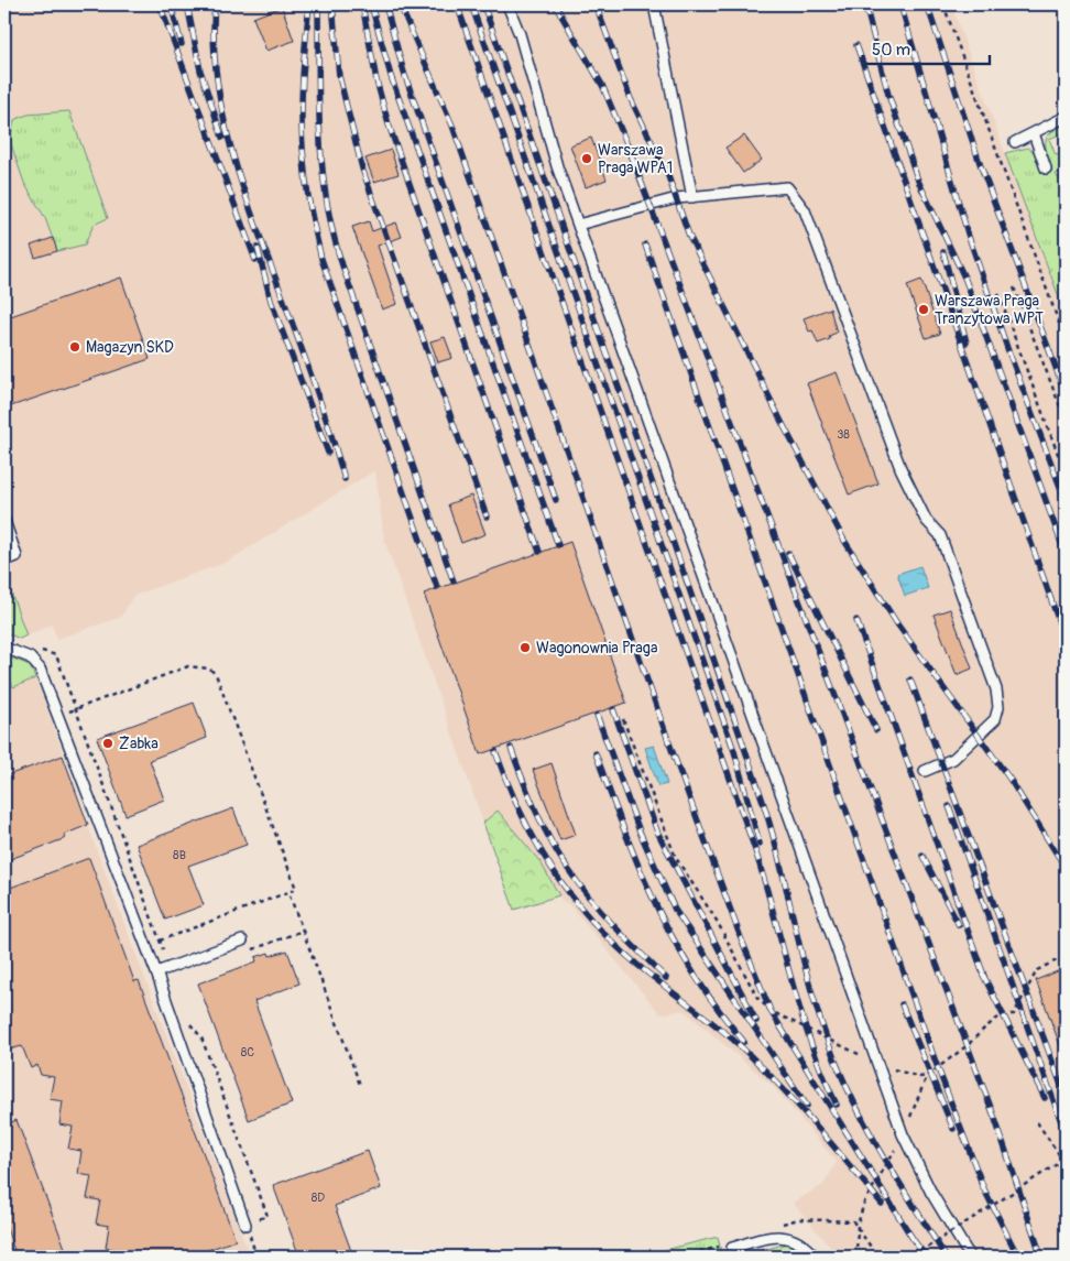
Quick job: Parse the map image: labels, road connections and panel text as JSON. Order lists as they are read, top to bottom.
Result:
{
  "places": [
    "Warszawa Praga WPA1",
    "Warszawa Praga Tranzytowa WPT",
    "Magazyn SKD",
    "Wagonownia Praga",
    "Żabka"
  ],
  "house_numbers": [
    "38",
    "8B",
    "8C",
    "8D"
  ],
  "scale_bar": "50 m"
}
